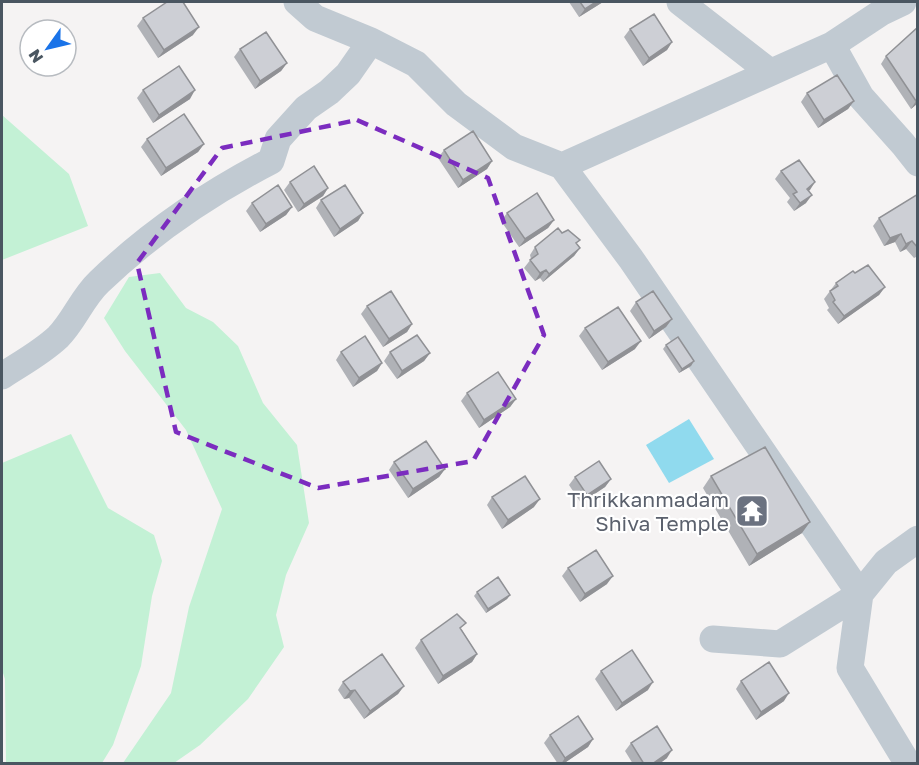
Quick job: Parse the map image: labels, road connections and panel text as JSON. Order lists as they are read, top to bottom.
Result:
{
  "places": {
    "temple": ["Thrikkanmadam Shiva Temple"]
  },
  "north": "bottom left"
}
